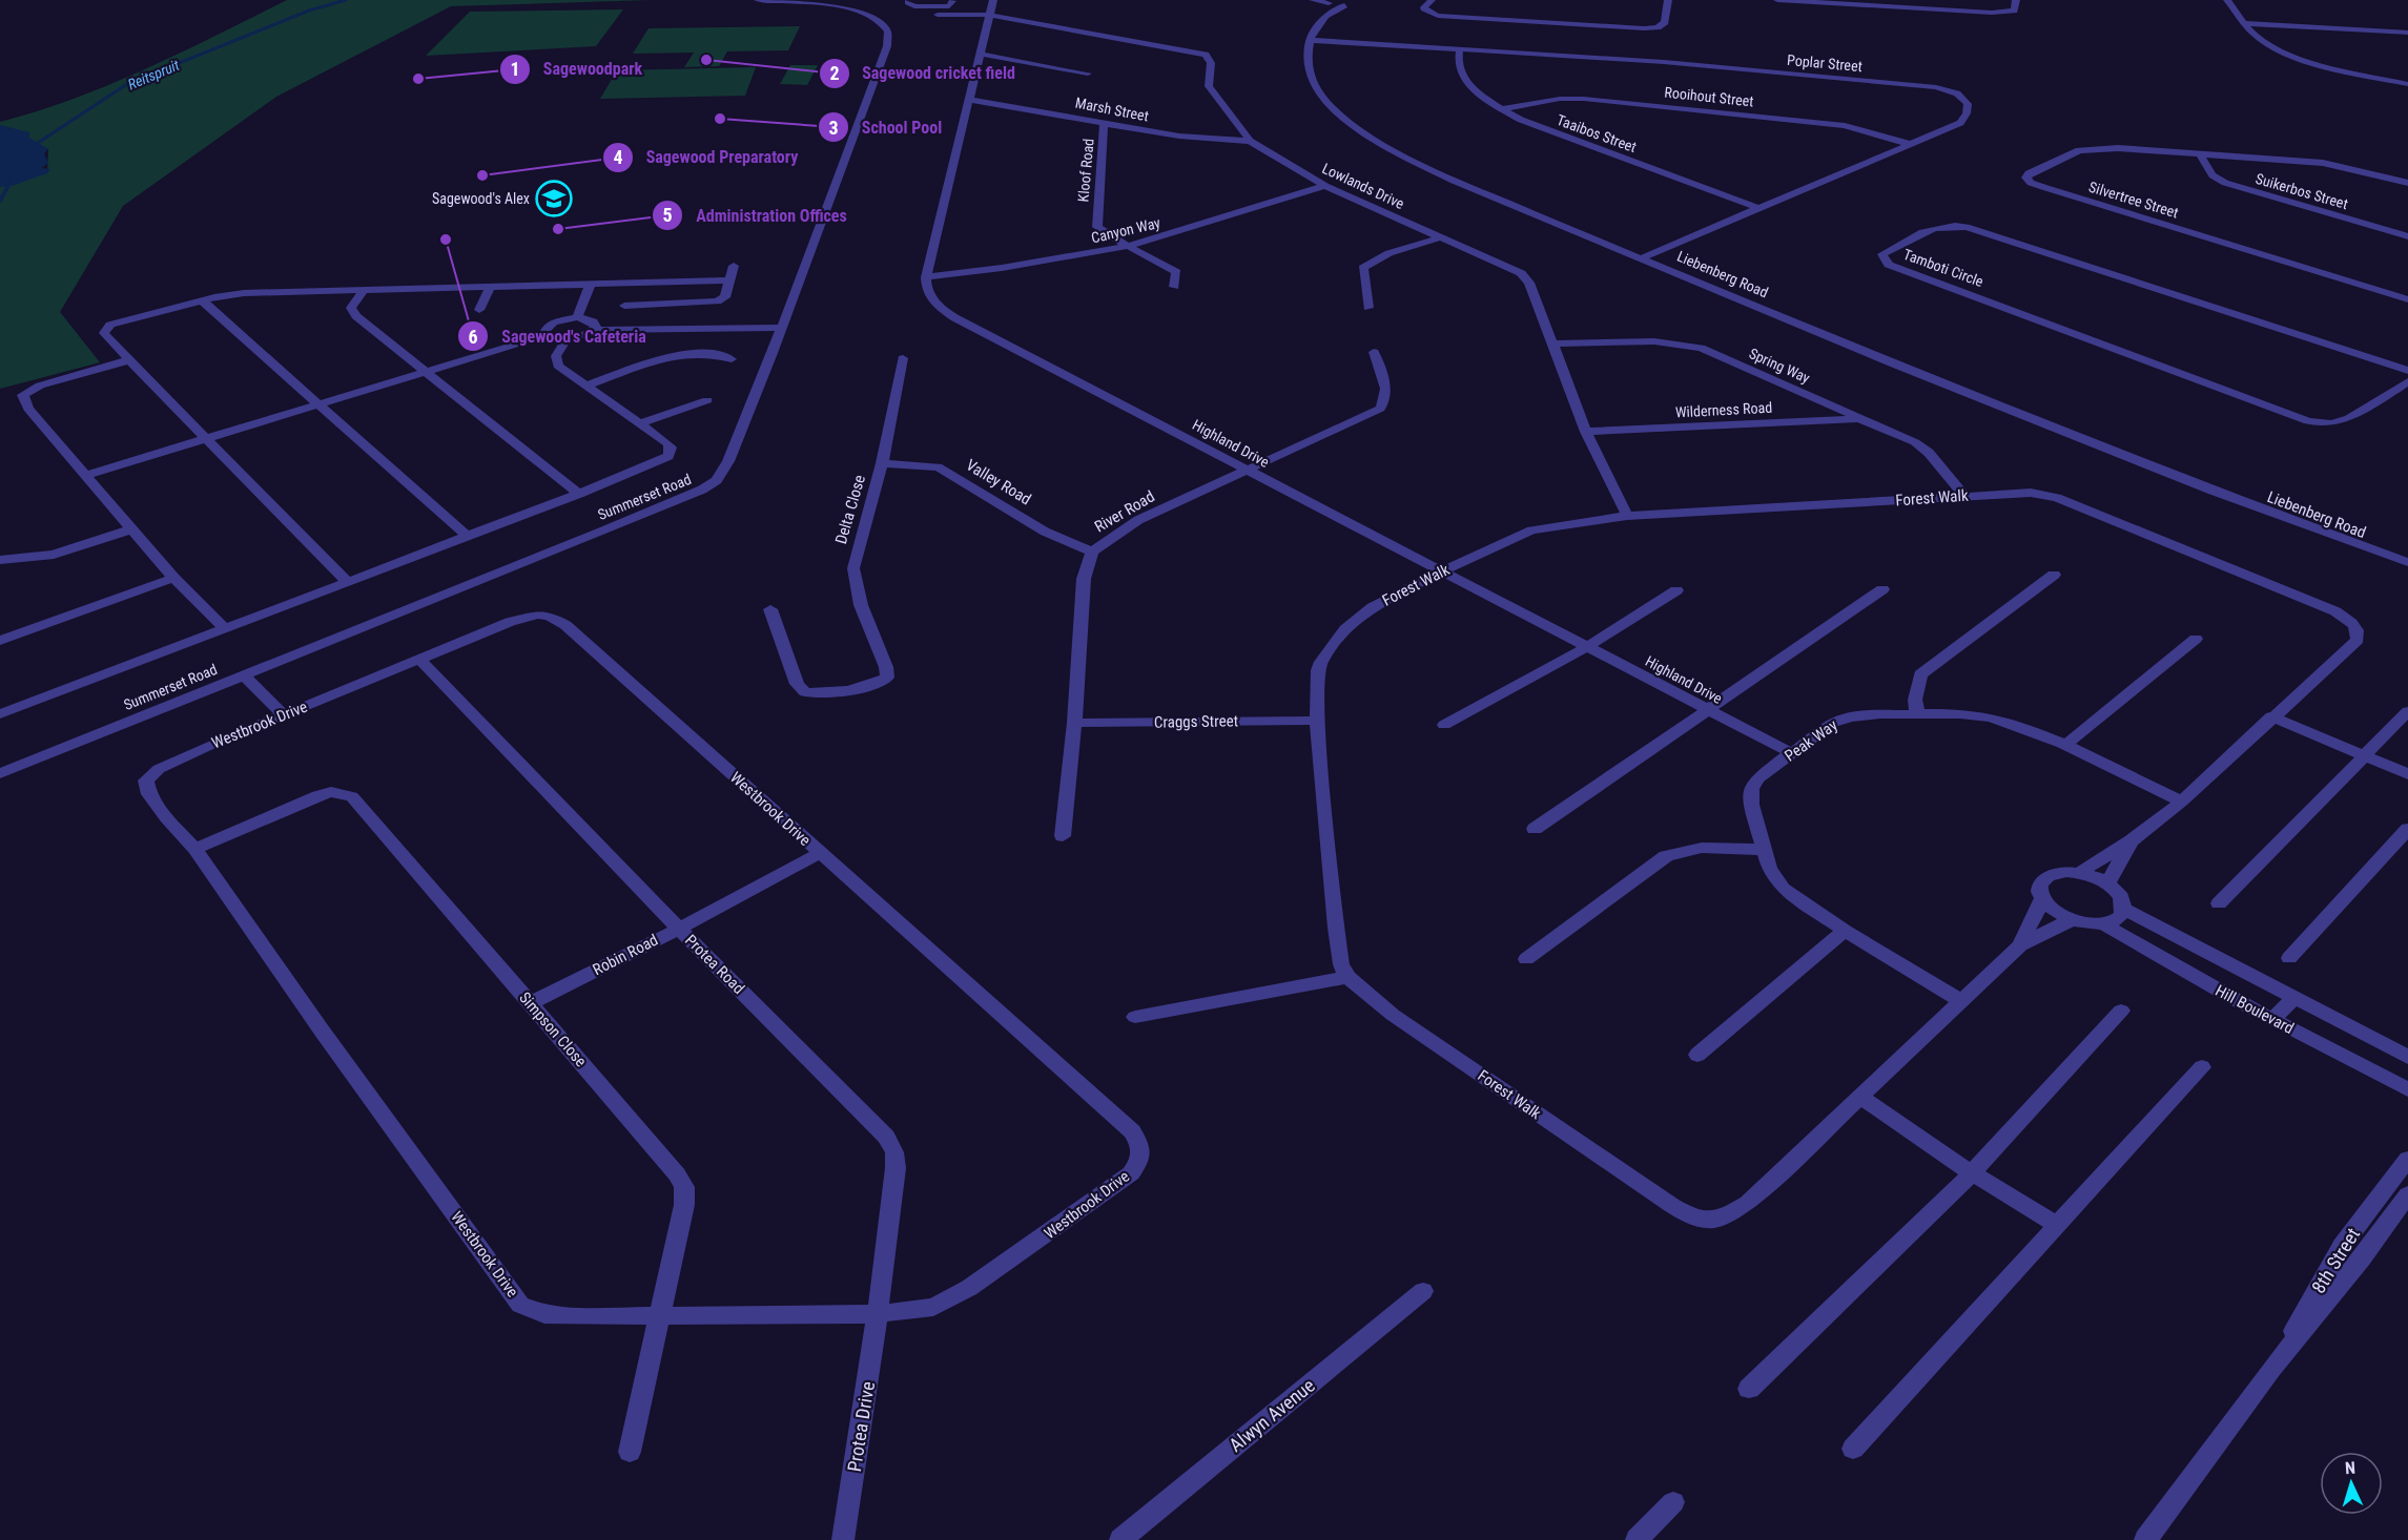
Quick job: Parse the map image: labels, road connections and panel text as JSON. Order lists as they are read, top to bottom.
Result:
{
  "streets": {
    "street": [
      "Poplar Street",
      "Rooihout Street",
      "Marsh Street",
      "Taaibos Street",
      "Kloof Road",
      "Lowlands Drive",
      "Suikerbos Street",
      "Silvertree Street",
      "Canyon Way",
      "Tamboti Circle",
      "Liebenberg Road",
      "Spring Way",
      "Wilderness Road",
      "Highland Drive",
      "Valley Road",
      "Summerset Road",
      "Forest Walk",
      "Delta Close",
      "River Road",
      "Craggs Street",
      "Westbrook Drive",
      "Peak Way",
      "Robin Road",
      "Protea Road",
      "Hill Boulevard",
      "Simpson Close",
      "8th Street",
      "Alwyn Avenue",
      "Protea Drive"
    ]
  },
  "crossings": [
    ["Poplar Street", "Rooihout Street"],
    ["Poplar Street", "Taaibos Street"],
    ["Poplar Street", "Liebenberg Road"],
    ["Rooihout Street", "Taaibos Street"],
    ["Marsh Street", "Kloof Road"],
    ["Marsh Street", "Lowlands Drive"],
    ["Kloof Road", "Canyon Way"],
    ["Lowlands Drive", "Canyon Way"],
    ["Lowlands Drive", "Spring Way"],
    ["Lowlands Drive", "Wilderness Road"],
    ["Lowlands Drive", "Forest Walk"],
    ["Suikerbos Street", "Silvertree Street"],
    ["Canyon Way", "Highland Drive"],
    ["Spring Way", "Wilderness Road"],
    ["Spring Way", "Forest Walk"],
    ["Highland Drive", "Forest Walk"],
    ["Highland Drive", "River Road"],
    ["Highland Drive", "Peak Way"],
    ["Valley Road", "Delta Close"],
    ["Valley Road", "River Road"],
    ["Forest Walk", "Craggs Street"],
    ["Forest Walk", "Peak Way"],
    ["River Road", "Craggs Street"],
    ["Westbrook Drive", "Robin Road"],
    ["Westbrook Drive", "Protea Road"],
    ["Westbrook Drive", "Simpson Close"],
    ["Westbrook Drive", "Protea Drive"],
    ["Robin Road", "Protea Road"],
    ["Robin Road", "Simpson Close"],
    ["Protea Road", "Protea Drive"]
  ],
  "water": ["Reitspruit"],
  "places": {
    "other": [
      "Sagewood cricket field",
      "Sagewoodpark",
      "School Pool",
      "Sagewood Preparatory",
      "Administration Offices",
      "Sagewood's Cafeteria"
    ],
    "school or university": ["Sagewood's Alex"]
  },
  "north": "top"
}
